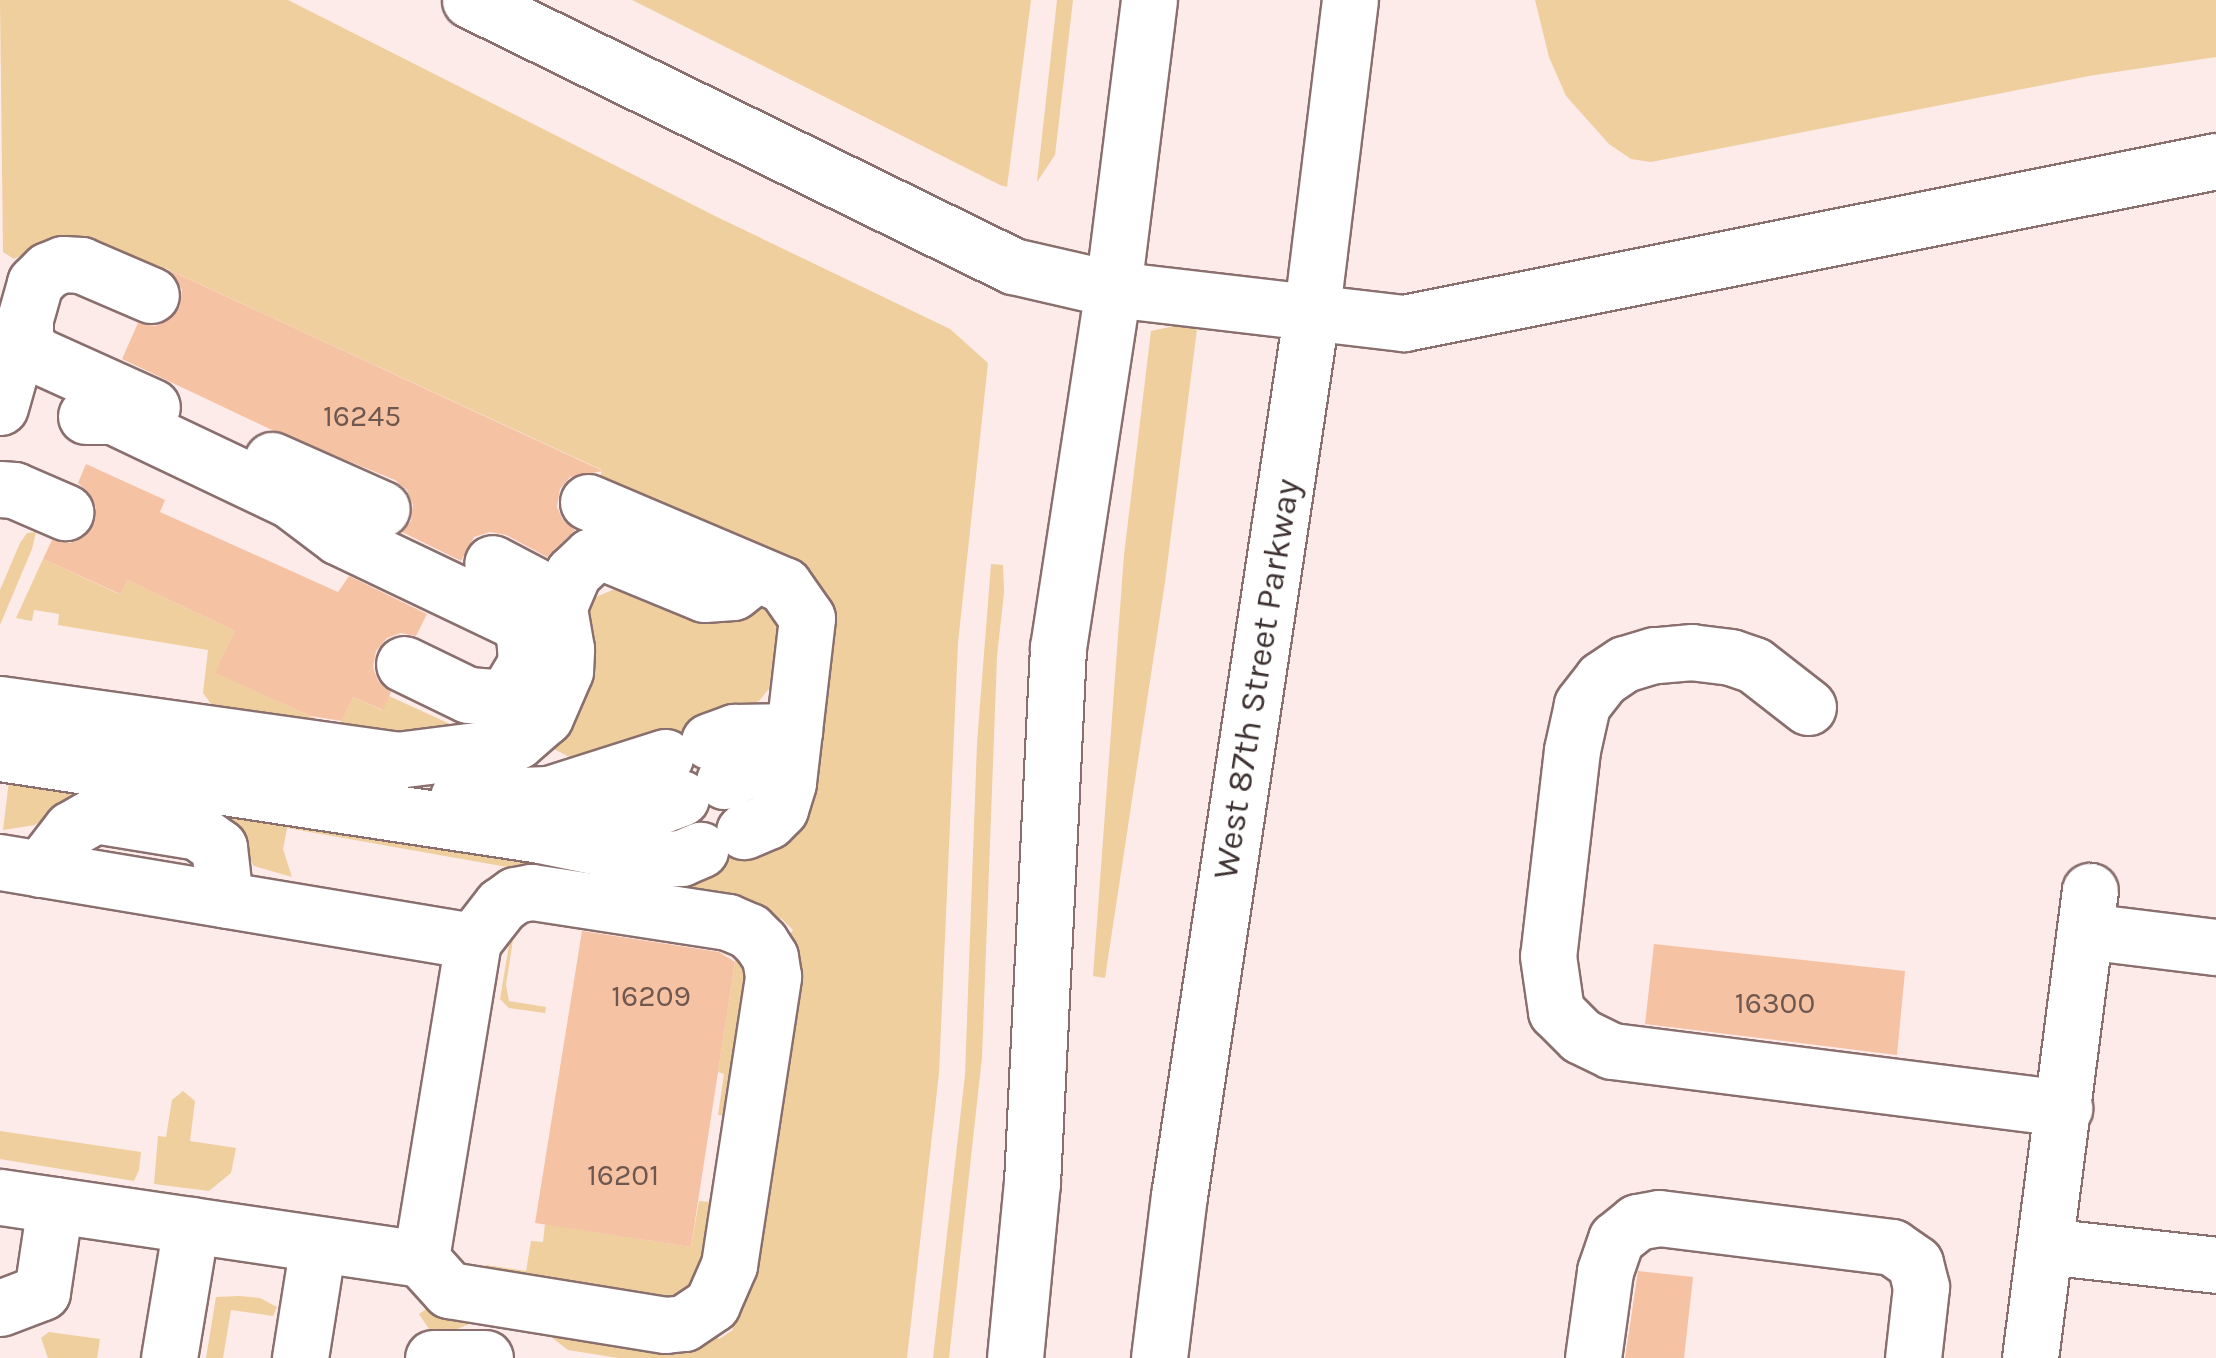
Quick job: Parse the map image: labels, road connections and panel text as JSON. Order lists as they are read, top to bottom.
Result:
{
  "streets": {
    "main road": ["West 87th Street Parkway"]
  },
  "house_numbers": [
    "16245",
    "16209",
    "16300",
    "16201"
  ]
}
